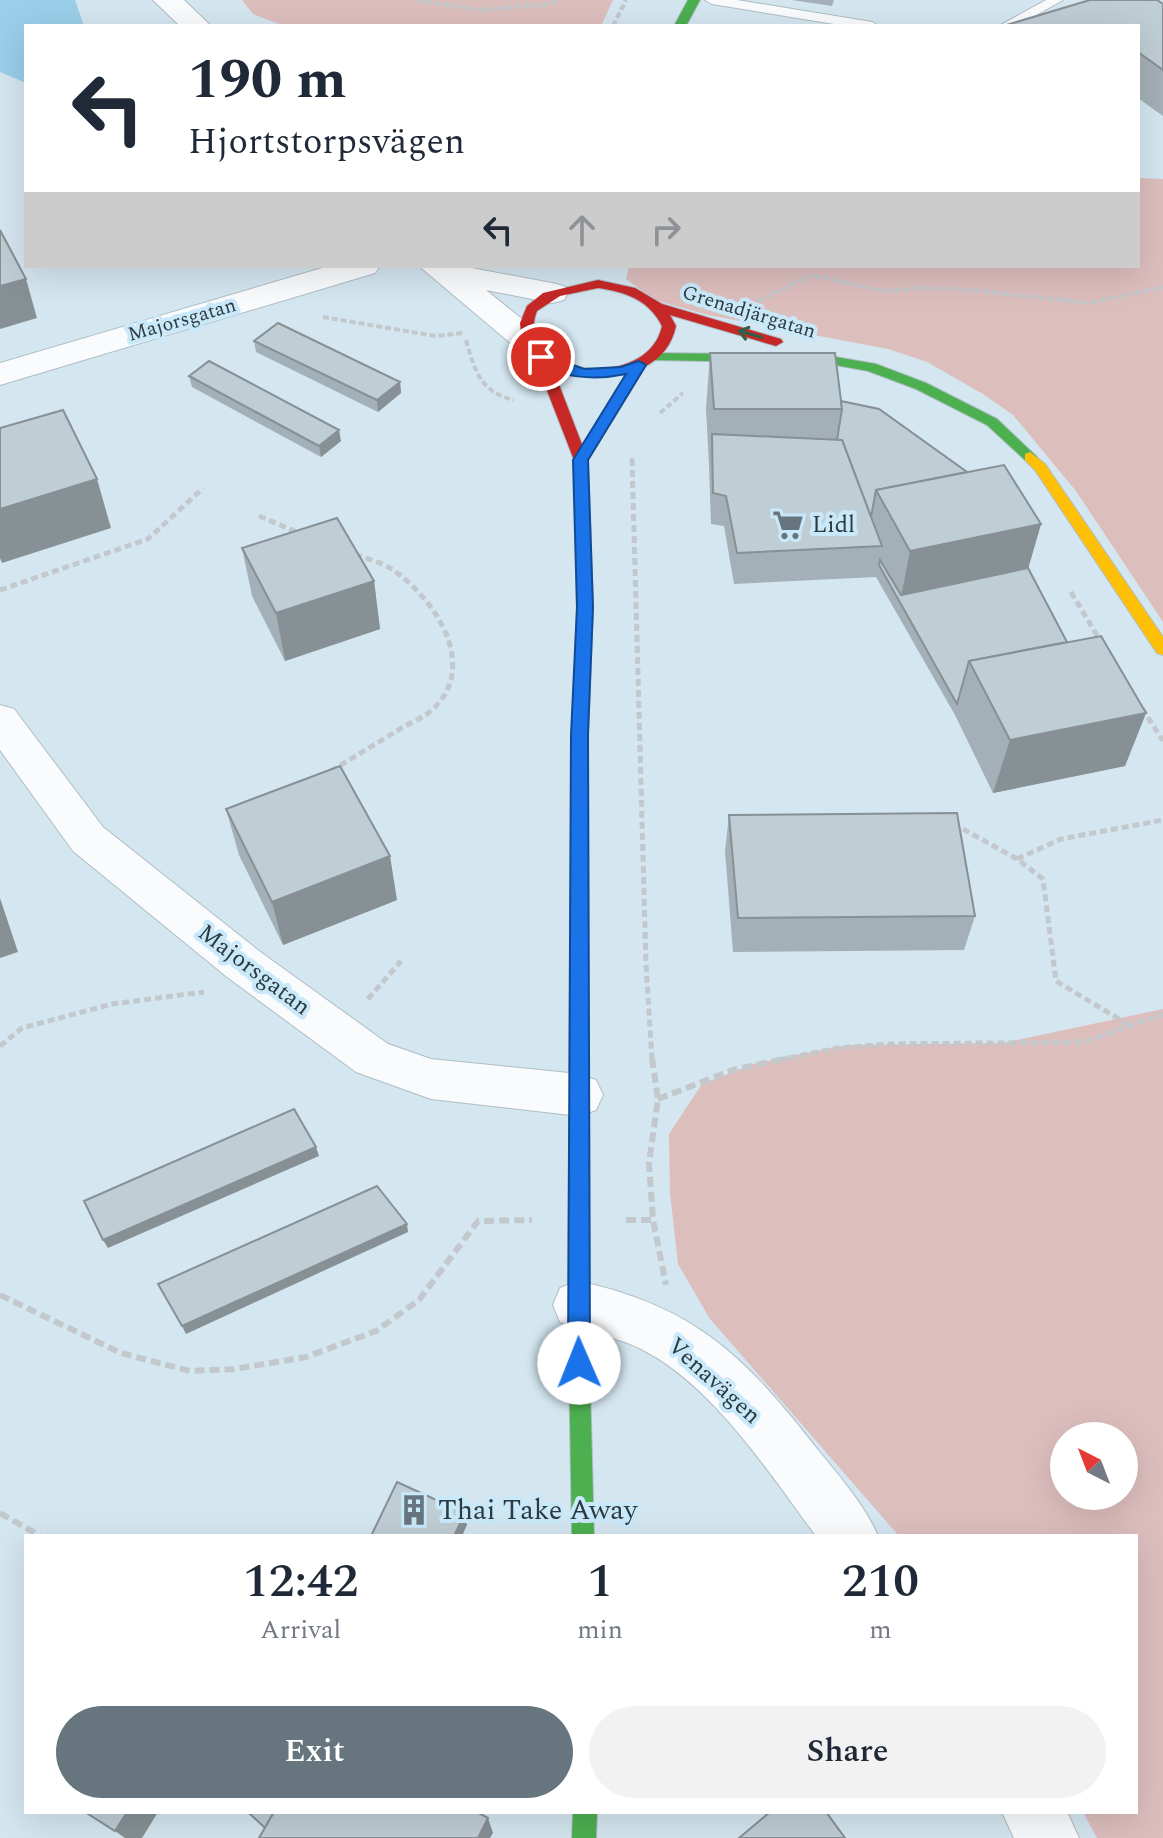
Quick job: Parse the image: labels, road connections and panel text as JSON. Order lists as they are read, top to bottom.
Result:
{
  "streets": {
    "street": ["Grenadjärgatan", "Majorsgatan", "Venavägen"]
  },
  "places": {
    "supermarket": ["Lidl"],
    "building": ["Thai Take Away"]
  },
  "north": "top left",
  "page": {
    "turn": ["190 m", "Hjortstorpsvägen"],
    "eta": [
      "12:42",
      "Arrival",
      "1",
      "min",
      "210",
      "m"
    ],
    "buttons": ["Exit", "Share"]
  }
}
